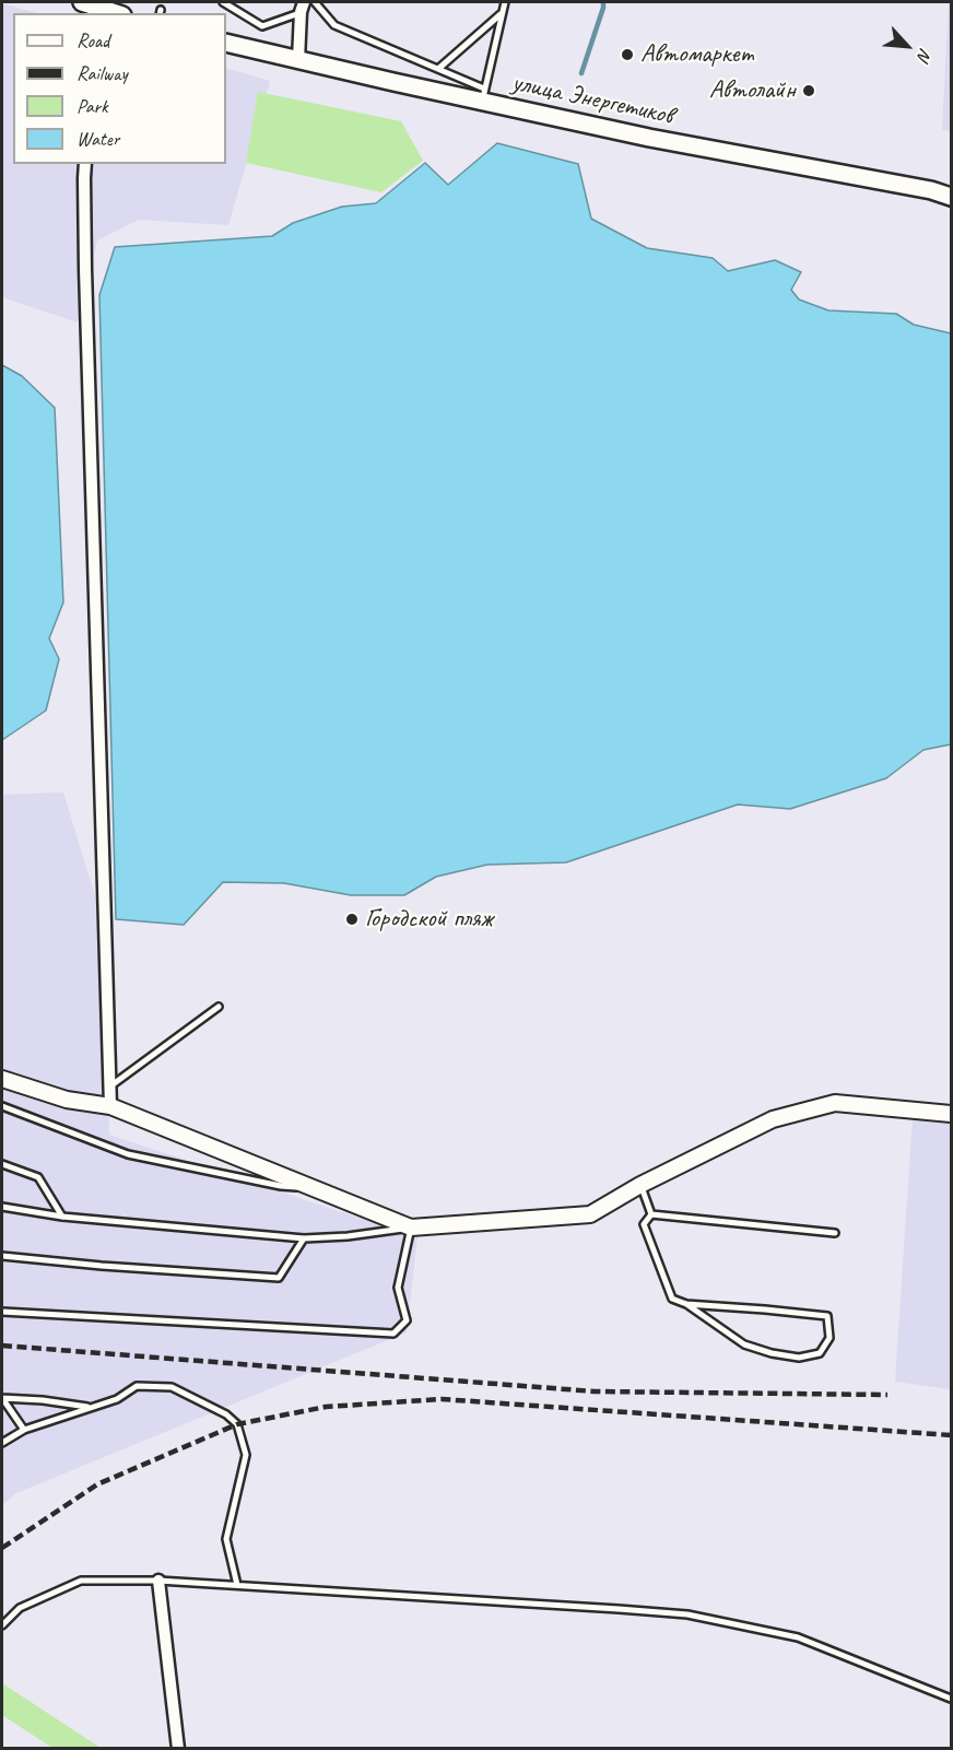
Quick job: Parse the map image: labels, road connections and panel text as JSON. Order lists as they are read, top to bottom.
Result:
{
  "streets": {
    "main road": ["улица Энергетиков"]
  },
  "places": ["Автомаркет", "Автолайн", "Городской пляж"],
  "legend": [
    "Road",
    "Railway",
    "Park",
    "Water"
  ],
  "north": "bottom right"
}
